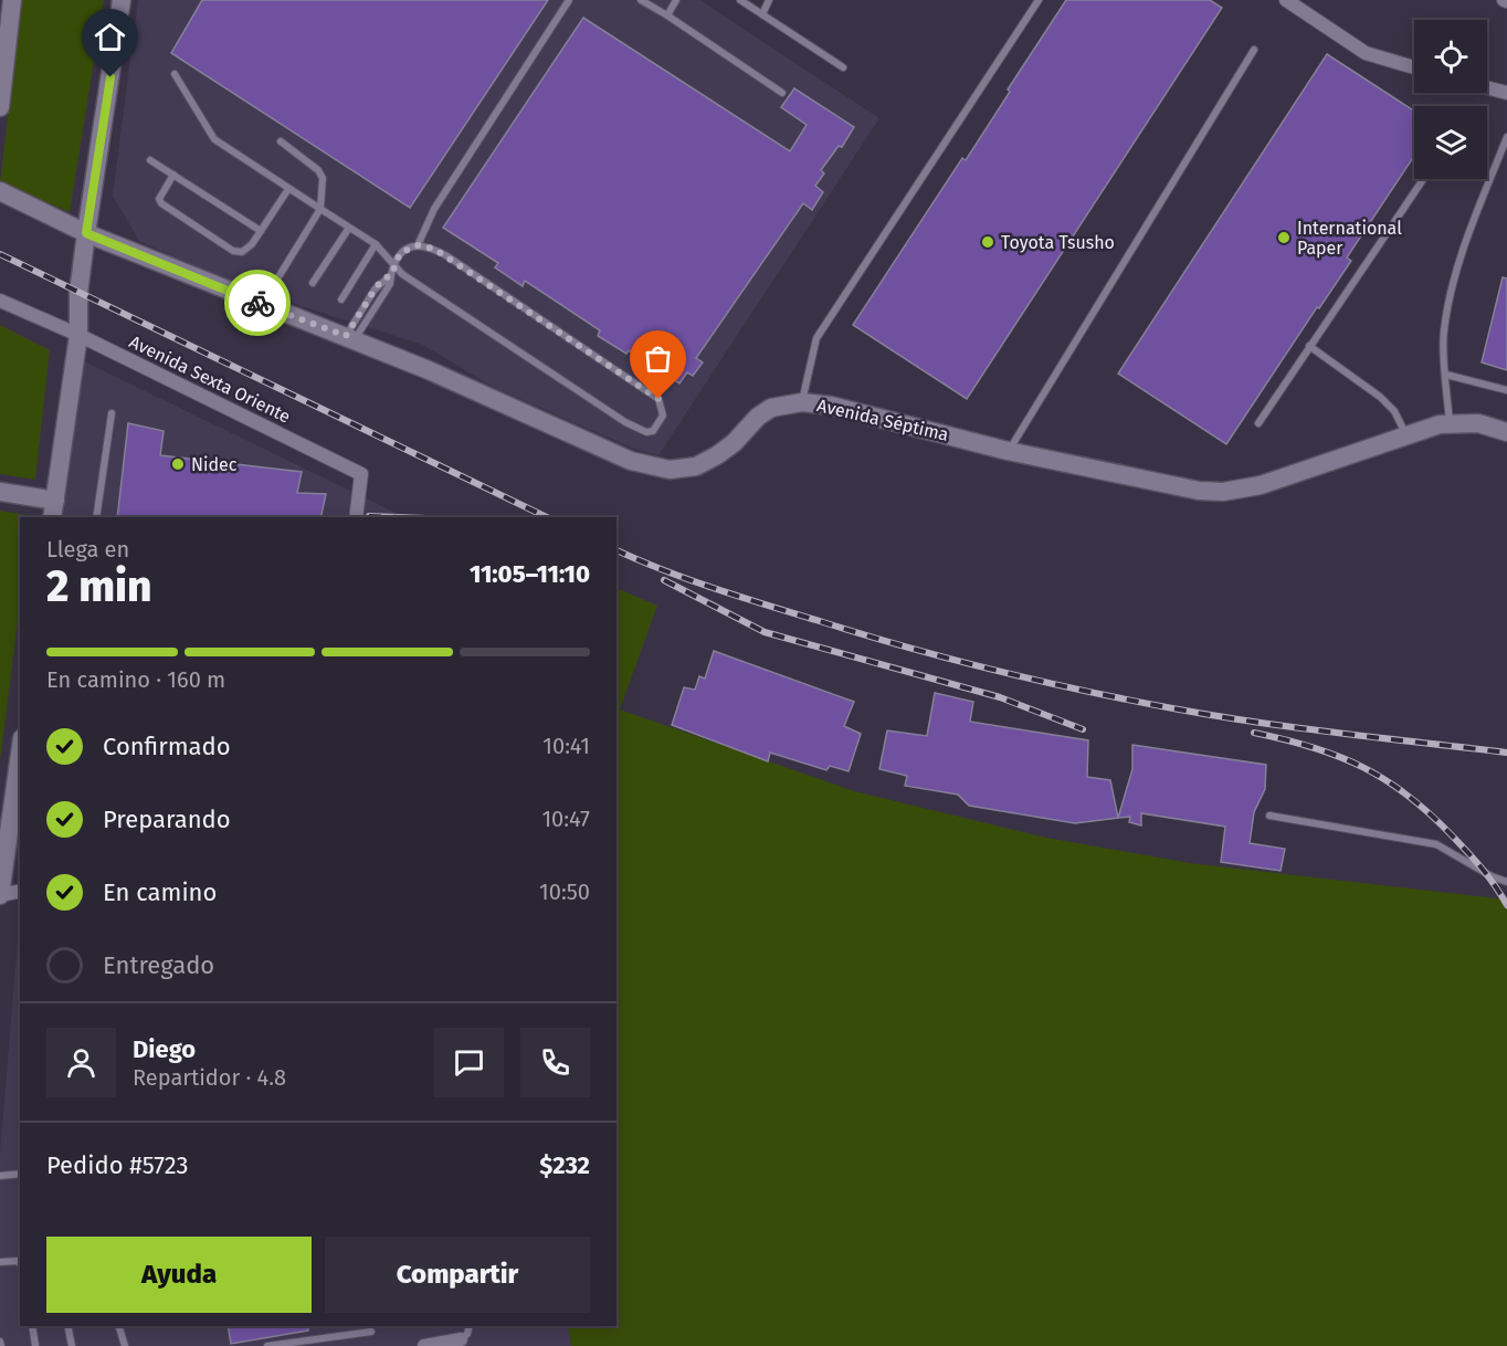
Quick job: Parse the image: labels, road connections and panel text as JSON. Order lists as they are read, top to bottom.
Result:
{
  "streets": {
    "street": ["Avenida Sexta Oriente", "Avenida Séptima"]
  },
  "places": ["International Paper", "Toyota Tsusho", "Nidec"],
  "page": {
    "heading": ["2 min", "Llega en", "11:05–11:10"],
    "panel": [
      "Diego",
      "Repartidor · 4.8",
      "Pedido #5723",
      "$232"
    ],
    "bar": "En camino · 160 m",
    "list": [
      ["Confirmado", "10:41"],
      ["Preparando", "10:47"],
      ["En camino", "10:50"],
      "Entregado"
    ],
    "buttons": ["Ayuda", "Compartir"]
  }
}
